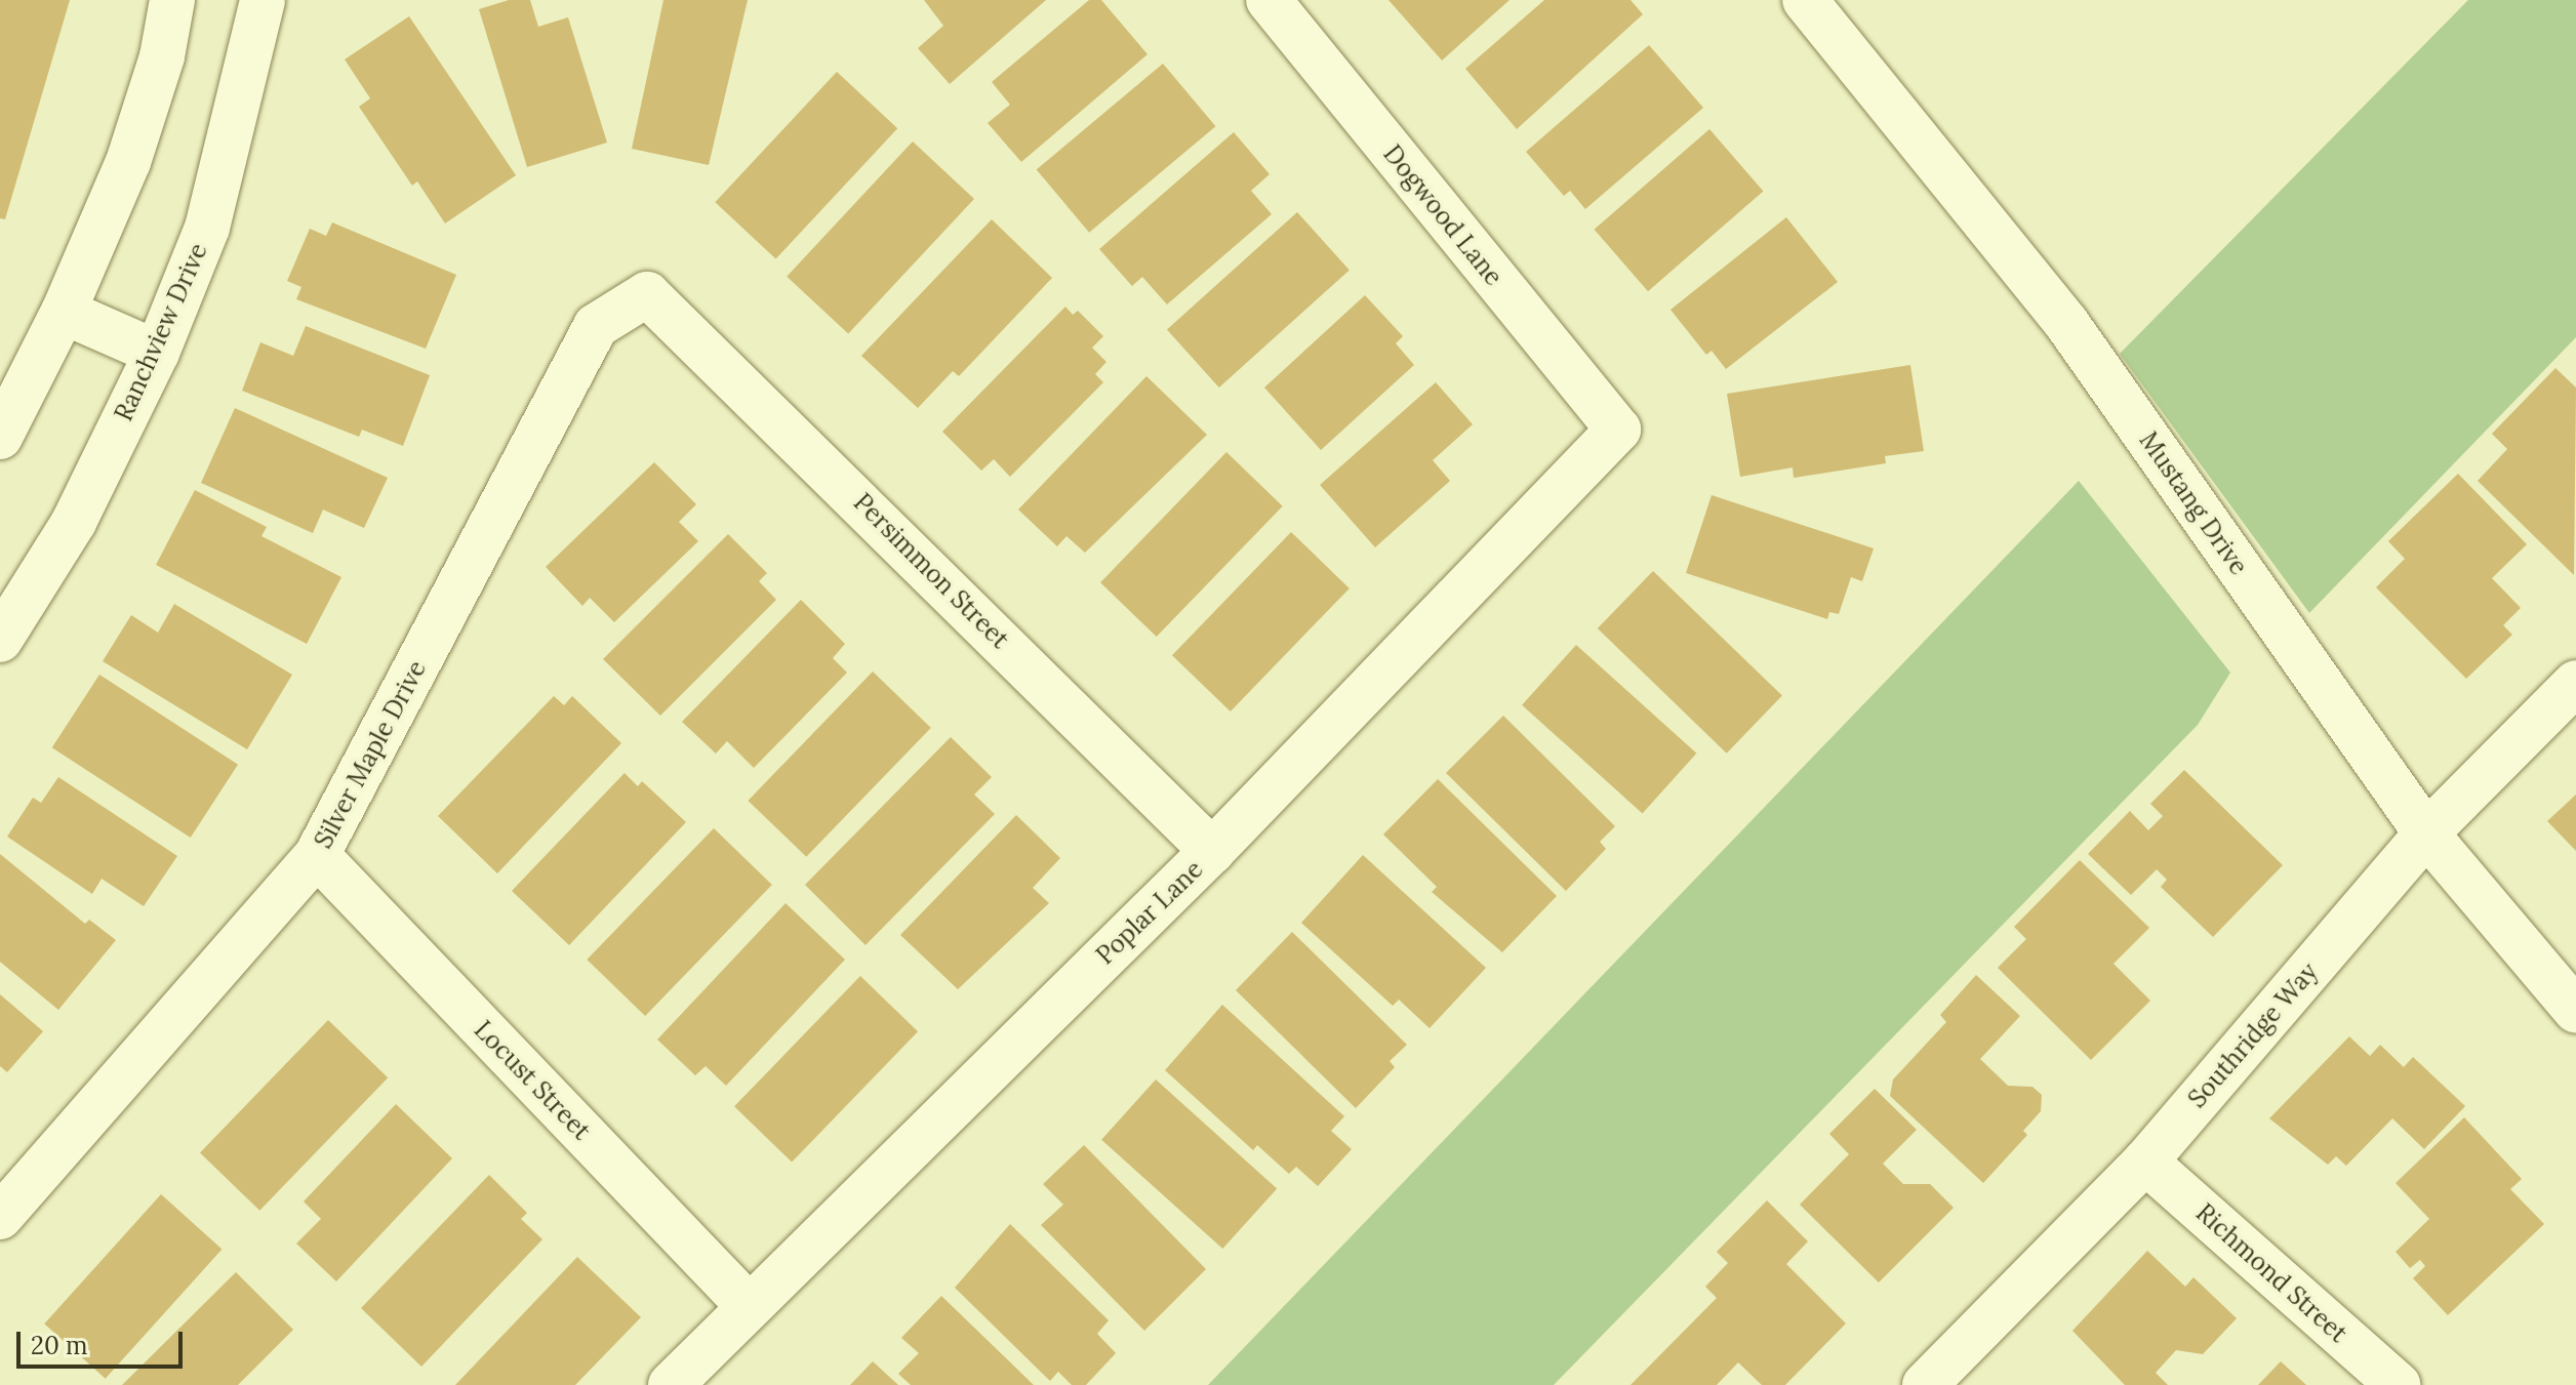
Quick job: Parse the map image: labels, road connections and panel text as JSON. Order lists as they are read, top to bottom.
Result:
{
  "streets": {
    "street": [
      "Dogwood Lane",
      "Ranchview Drive",
      "Mustang Drive",
      "Persimmon Street",
      "Silver Maple Drive",
      "Poplar Lane",
      "Southridge Way",
      "Locust Street",
      "Richmond Street"
    ]
  },
  "crossings": [
    ["Dogwood Lane", "Poplar Lane"],
    ["Mustang Drive", "Southridge Way"],
    ["Persimmon Street", "Silver Maple Drive"],
    ["Persimmon Street", "Poplar Lane"],
    ["Silver Maple Drive", "Locust Street"],
    ["Poplar Lane", "Locust Street"],
    ["Southridge Way", "Richmond Street"]
  ],
  "scale_bar": "20 m"
}
